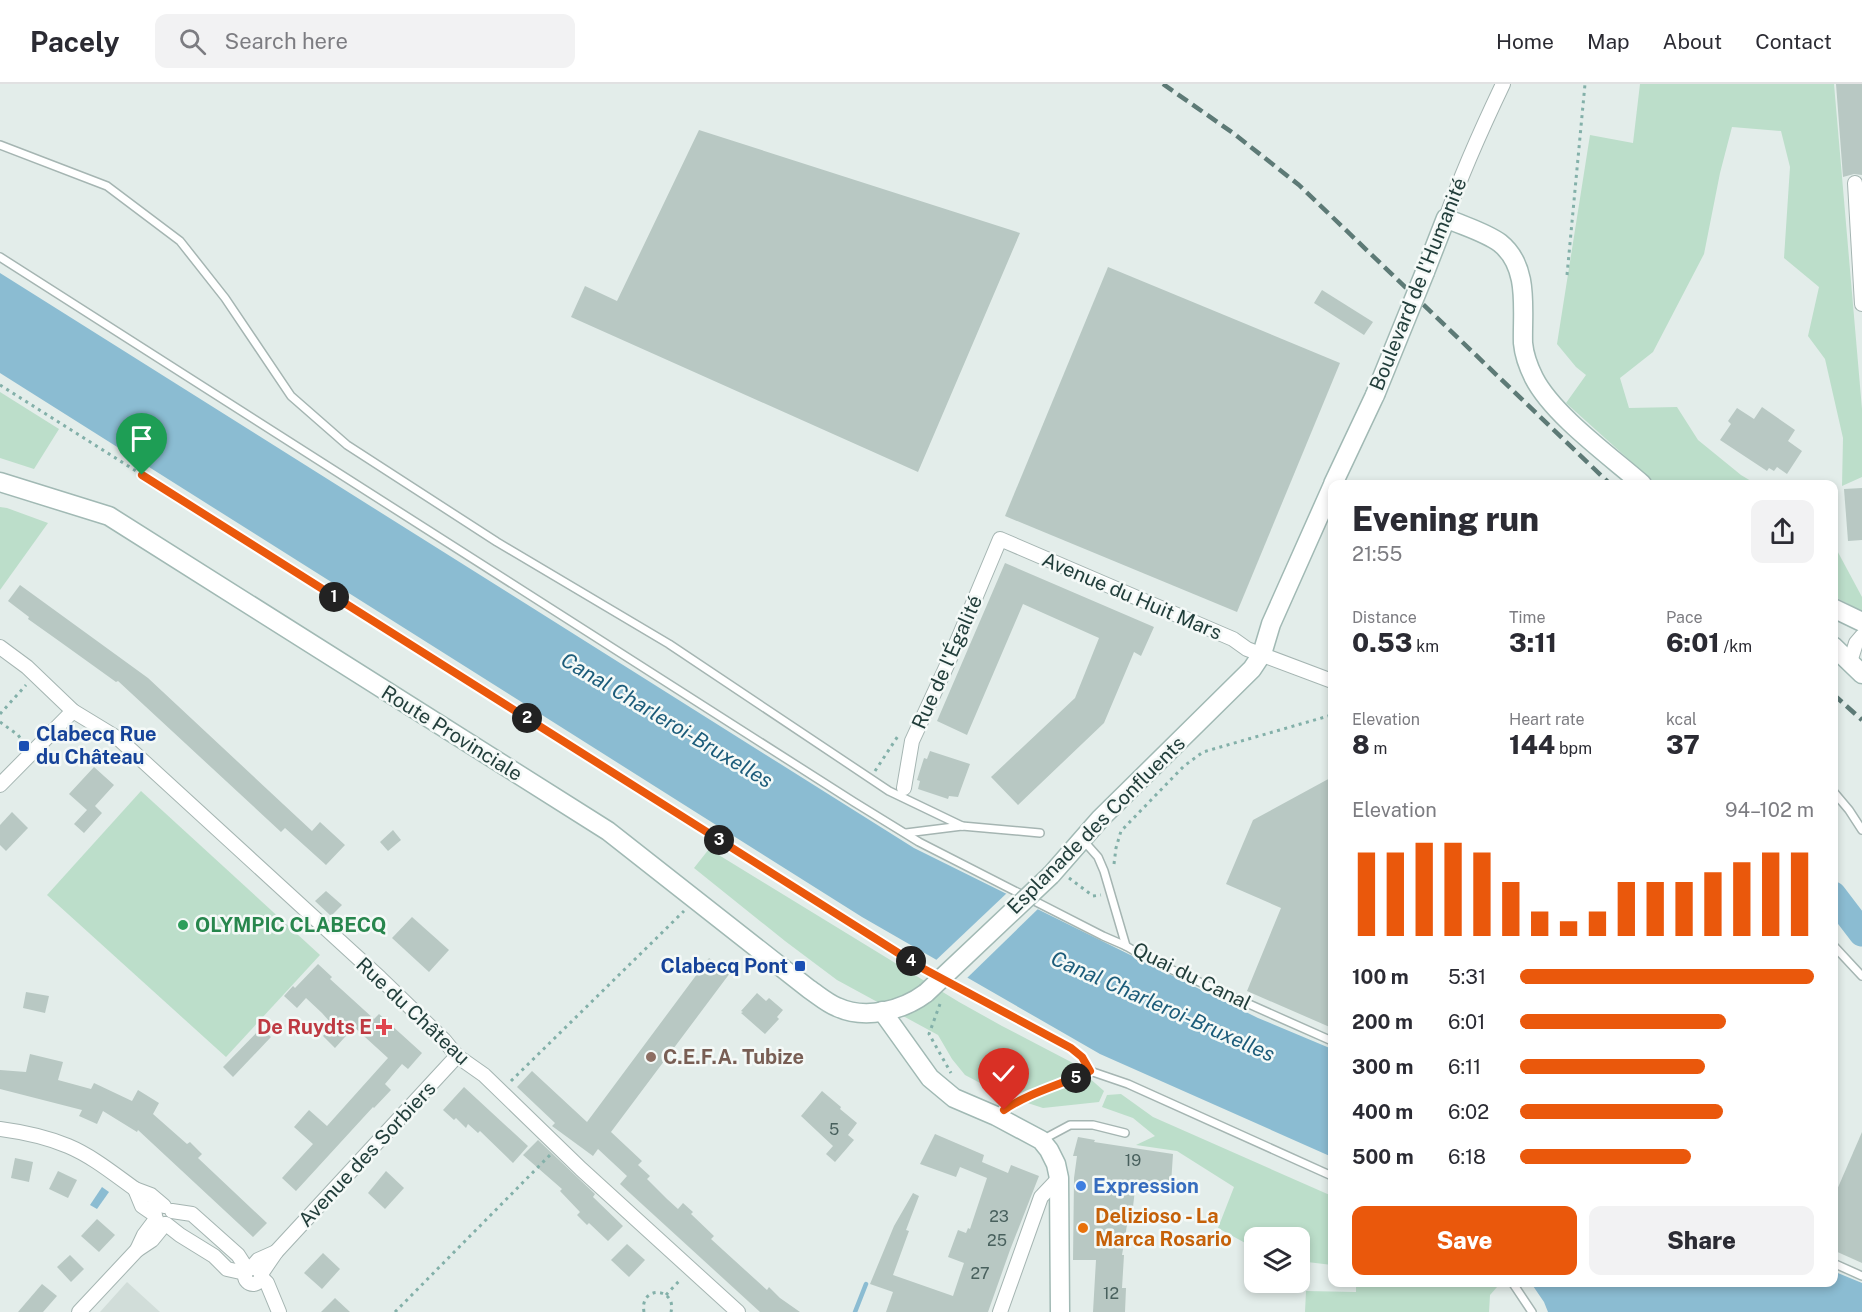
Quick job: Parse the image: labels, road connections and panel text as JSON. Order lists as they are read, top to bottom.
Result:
{
  "streets": {
    "main road": ["Boulevard de l'Humanité", "Route Provinciale", "Esplanade des Confluents"],
    "street": [
      "Avenue du Huit Mars",
      "Rue de l'Égalité",
      "Rue du Château",
      "Avenue des Sorbiers"
    ],
    "lane": ["Quai du Canal"]
  },
  "crossings": [
    ["Boulevard de l'Humanité", "Avenue du Huit Mars"],
    ["Boulevard de l'Humanité", "Esplanade des Confluents"],
    ["Avenue du Huit Mars", "Rue de l'Égalité"],
    ["Avenue du Huit Mars", "Esplanade des Confluents"],
    ["Route Provinciale", "Esplanade des Confluents"],
    ["Esplanade des Confluents", "Quai du Canal"],
    ["Rue du Château", "Avenue des Sorbiers"]
  ],
  "water": ["Canal Charleroi-Bruxelles"],
  "places": {
    "transit": ["Clabecq Rue du Château", "Clabecq Pont"],
    "other": [
      "OLYMPIC CLABECQ",
      "C.E.F.A. Tubize",
      "Expression",
      "Delizioso - La Marca Rosario"
    ],
    "health": ["De Ruydts E"]
  },
  "house_numbers": [
    "5",
    "19",
    "23",
    "25",
    "27",
    "12"
  ],
  "page": {
    "header": "Pacely",
    "search": "Search here",
    "nav": [
      "Home",
      "Map",
      "About",
      "Contact"
    ],
    "heading": ["Evening run", "21:55"],
    "pins": [
      "1",
      "2",
      "3",
      "4",
      "5"
    ],
    "stats": [
      ["Distance", "0.53 km"],
      ["Time", "3:11"],
      ["Pace", "6:01 /km"],
      ["Elevation", "8 m"],
      ["Heart rate", "144 bpm"],
      ["kcal", "37"]
    ],
    "chart": ["Elevation", "94–102 m"],
    "list": [
      {
        "name": "100 m",
        "note": "5:31"
      },
      {
        "name": "200 m",
        "note": "6:01"
      },
      {
        "name": "300 m",
        "note": "6:11"
      },
      {
        "name": "400 m",
        "note": "6:02"
      },
      {
        "name": "500 m",
        "note": "6:18"
      }
    ],
    "buttons": ["Save", "Share"]
  }
}
